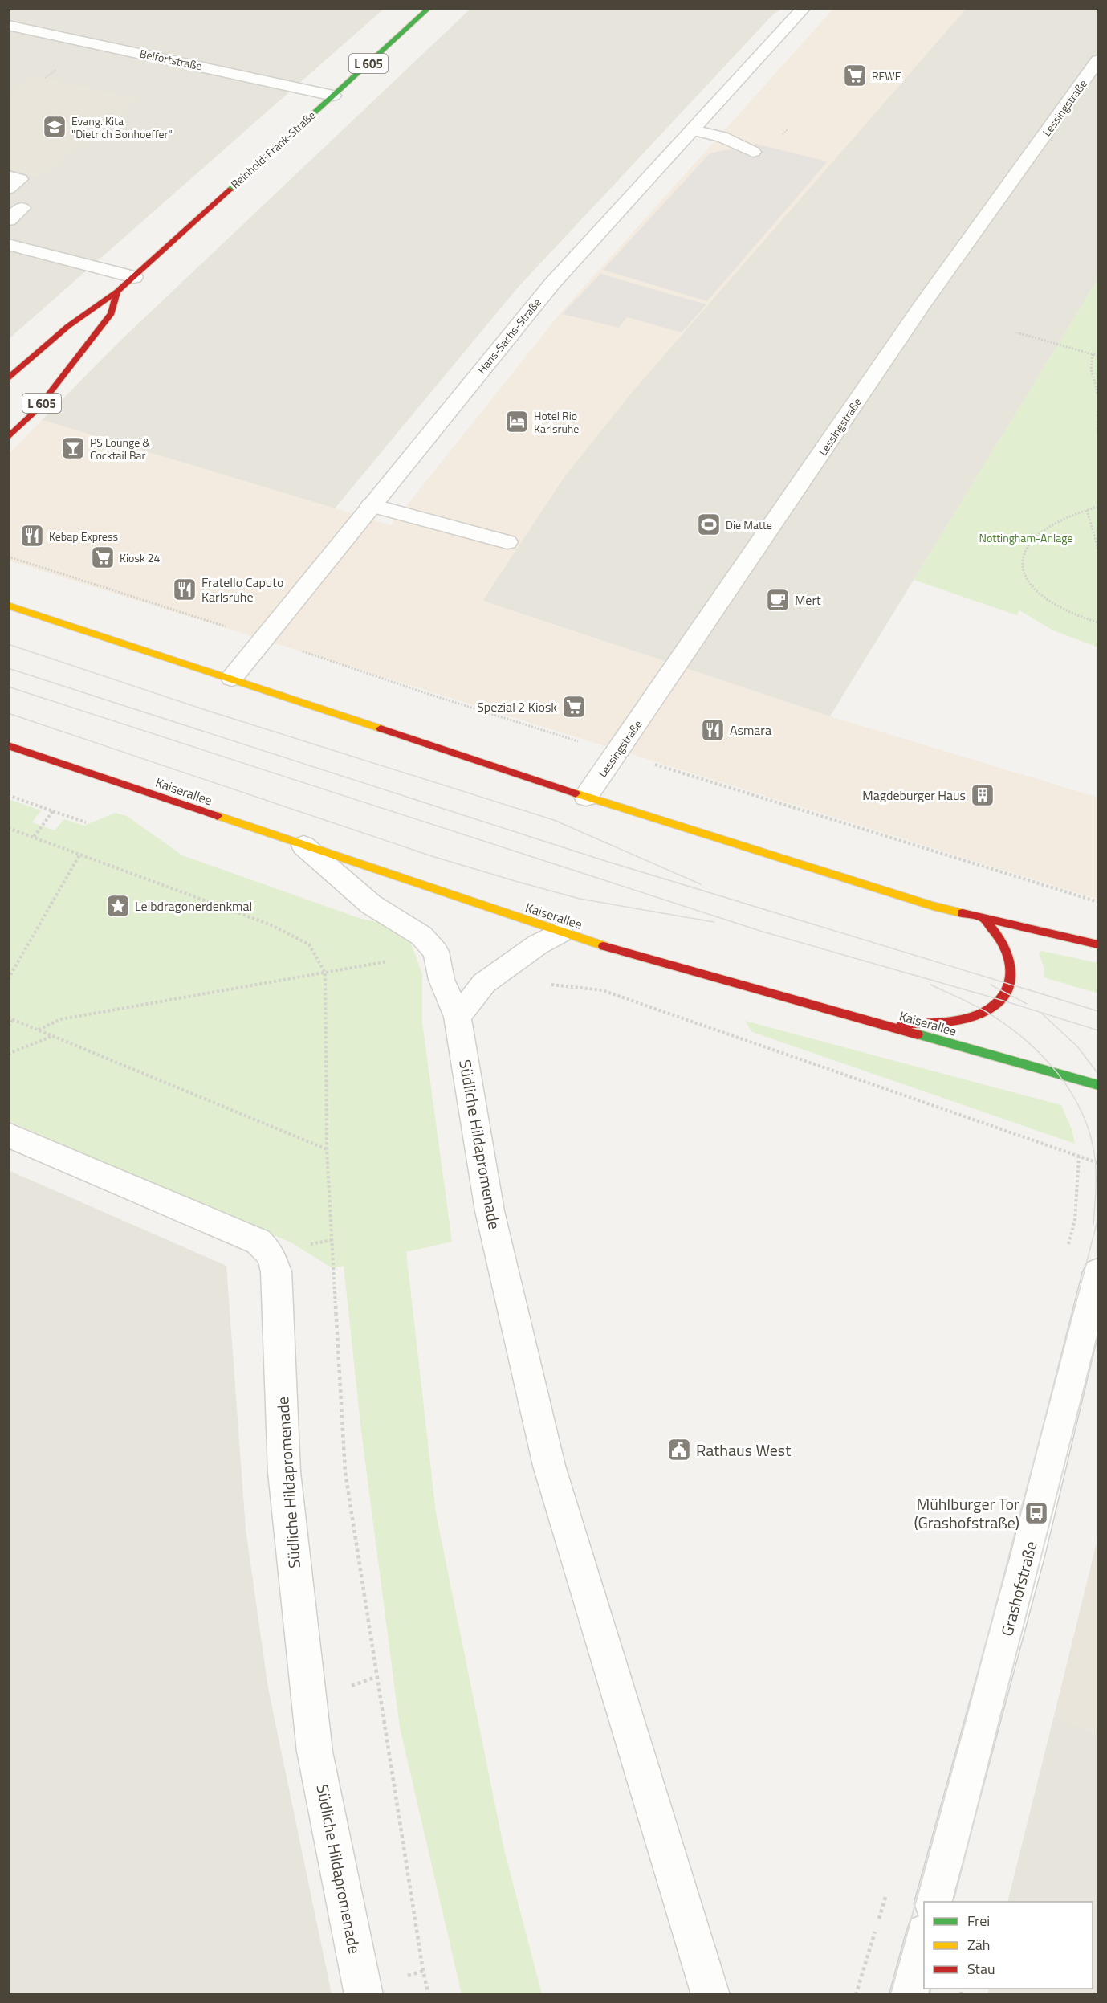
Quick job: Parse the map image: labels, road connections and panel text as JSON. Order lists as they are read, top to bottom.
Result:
{
  "streets": {
    "main road": ["L 605", "Reinhold-Frank-Straße", "Kaiserallee"],
    "street": [
      "Belfortstraße",
      "Lessingstraße",
      "Hans-Sachs-Straße",
      "Südliche Hildapromenade",
      "Grashofstraße"
    ]
  },
  "crossings": [
    ["Belfortstraße", "Reinhold-Frank-Straße"],
    ["L 605", "Reinhold-Frank-Straße"]
  ],
  "parks": ["Nottingham-Anlage"],
  "places": {
    "supermarket": ["REWE", "Kiosk 24", "Spezial 2 Kiosk"],
    "school or university": ["Evang. Kita \"Dietrich Bonhoeffer\""],
    "hotel": ["Hotel Rio Karlsruhe"],
    "bar": ["PS Lounge & Cocktail Bar"],
    "sports": ["Die Matte"],
    "restaurant": ["Kebap Express", "Fratello Caputo Karlsruhe", "Asmara"],
    "cafe": ["Mert"],
    "building": ["Magdeburger Haus"],
    "place": ["Leibdragonerdenkmal"],
    "public building": ["Rathaus West"],
    "bus stop": ["Mühlburger Tor (Grashofstraße)"]
  },
  "legend": ["Frei", "Zäh", "Stau"]
}
